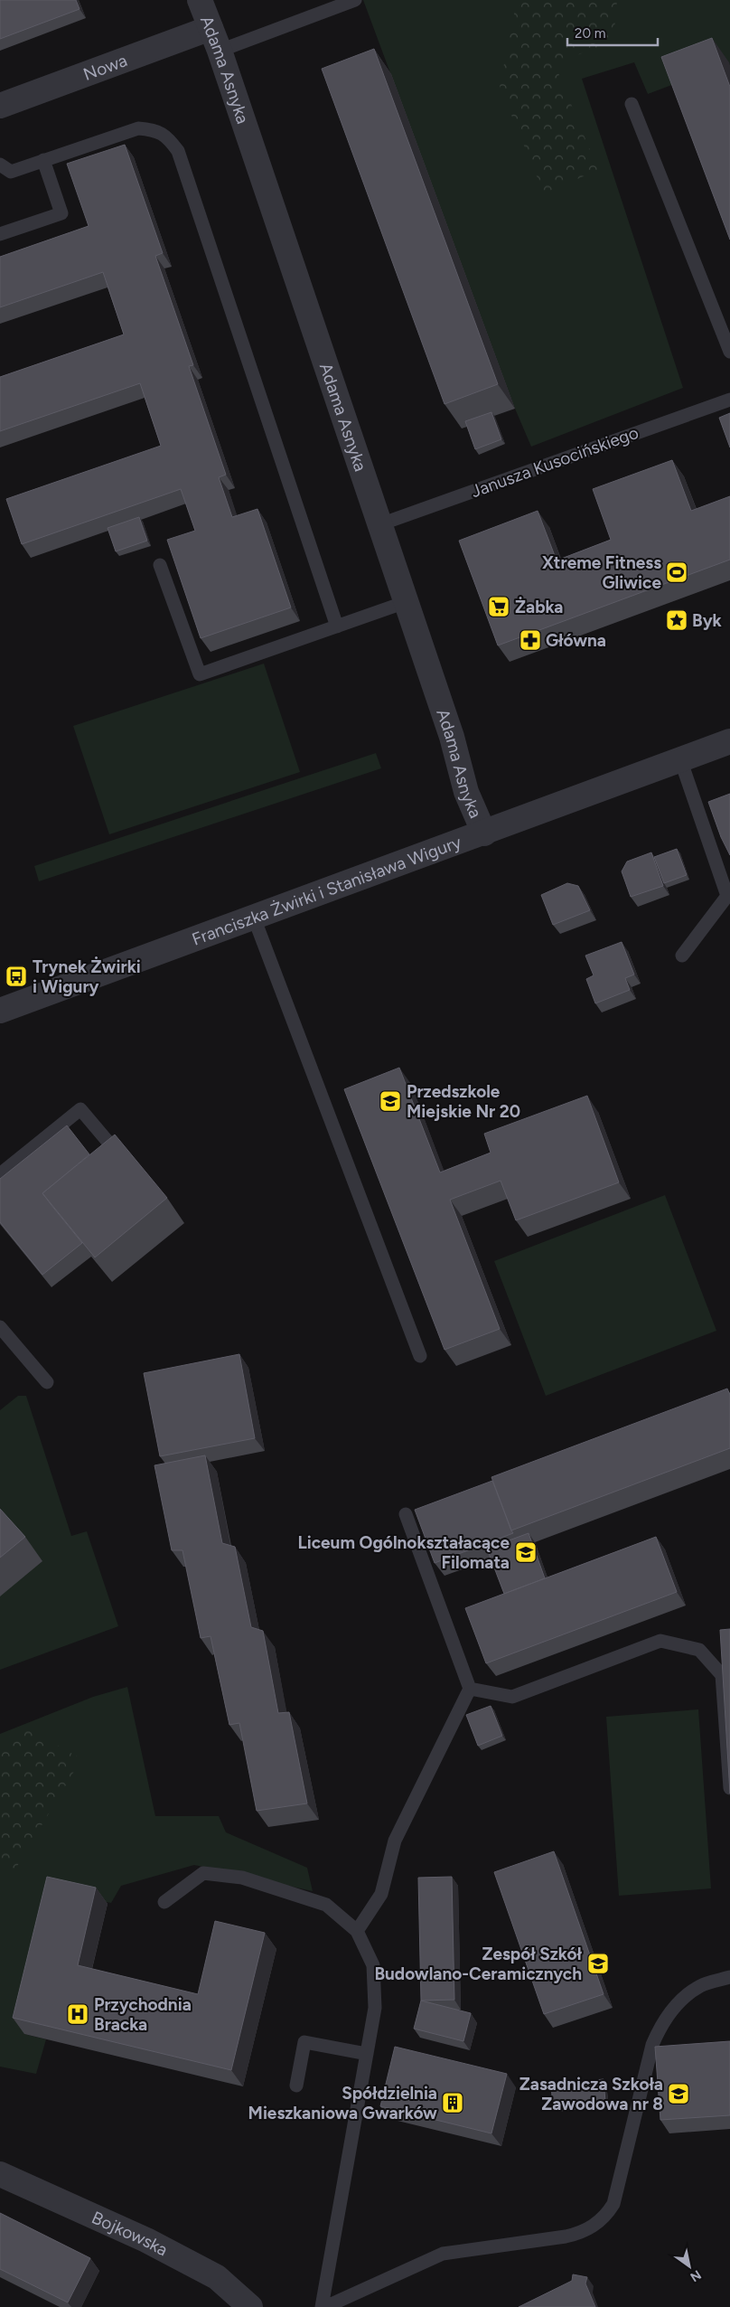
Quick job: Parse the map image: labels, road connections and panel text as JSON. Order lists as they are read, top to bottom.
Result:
{
  "streets": {
    "street": [
      "Nowa",
      "Adama Asnyka",
      "Franciszka Żwirki i Stanisława Wigury",
      "Bojkowska"
    ],
    "lane": ["Janusza Kusocińskiego"]
  },
  "crossings": [
    ["Nowa", "Adama Asnyka"],
    ["Adama Asnyka", "Janusza Kusocińskiego"],
    ["Adama Asnyka", "Franciszka Żwirki i Stanisława Wigury"]
  ],
  "places": {
    "sports": ["Xtreme Fitness Gliwice"],
    "supermarket": ["Żabka"],
    "place": ["Byk"],
    "pharmacy": ["Główna"],
    "bus stop": ["Trynek Żwirki i Wigury"],
    "school or university": [
      "Przedszkole Miejskie Nr 20",
      "Liceum Ogólnokształacące Filomata",
      "Zespół Szkół Budowlano-Ceramicznych",
      "Zasadnicza Szkoła Zawodowa nr 8"
    ],
    "hospital": ["Przychodnia Bracka"],
    "building": ["Spółdzielnia Mieszkaniowa Gwarków"]
  },
  "scale_bar": "20 m",
  "north": "bottom right"
}
